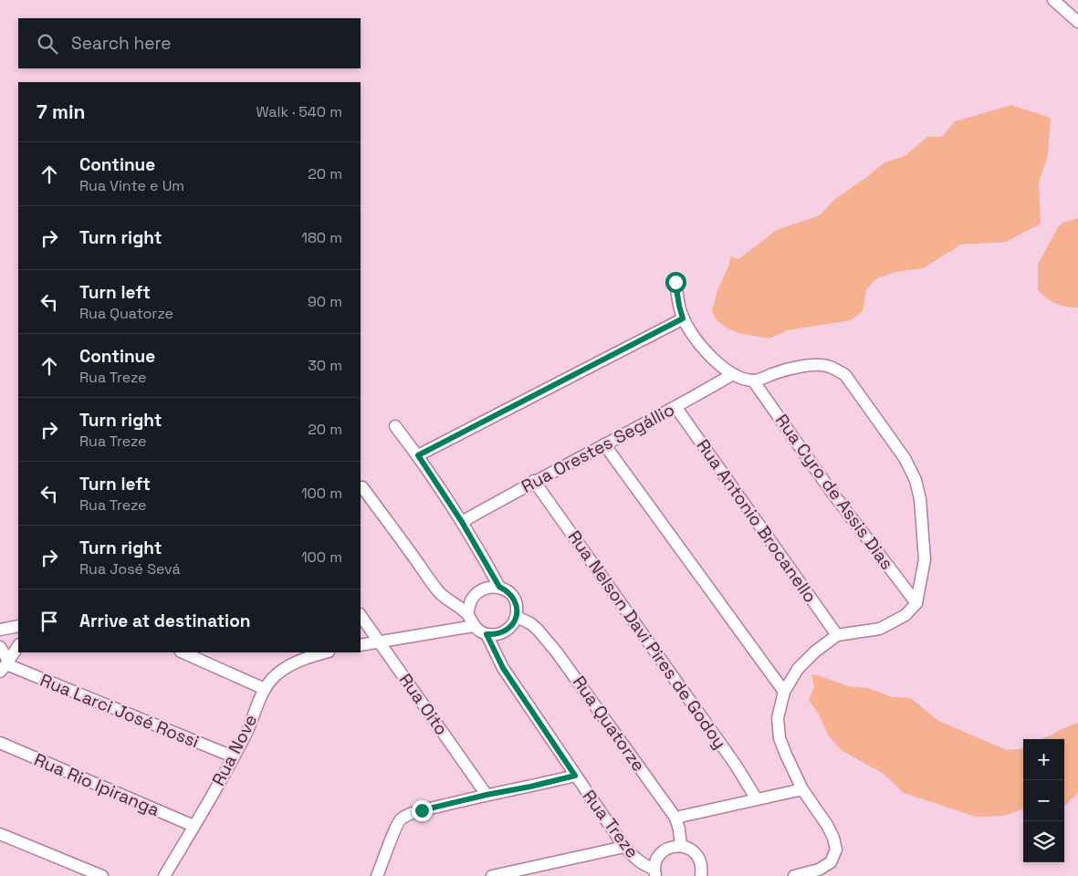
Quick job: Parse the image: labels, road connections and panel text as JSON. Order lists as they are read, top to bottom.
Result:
{
  "streets": {
    "street": [
      "Rua Orestes Segállio",
      "Rua Cyro de Assis Dias",
      "Rua Antonio Brocanello",
      "Rua Nelson Davi Pires de Godoy",
      "Rua Oito",
      "Rua Larci José Rossi",
      "Rua Quatorze",
      "Rua Nove",
      "Rua Rio Ipiranga",
      "Rua Treze"
    ]
  },
  "crossings": [
    ["Rua Orestes Segállio", "Rua Antonio Brocanello"],
    ["Rua Orestes Segállio", "Rua Nelson Davi Pires de Godoy"],
    ["Rua Larci José Rossi", "Rua Nove"],
    ["Rua Quatorze", "Rua Treze"],
    ["Rua Nove", "Rua Rio Ipiranga"]
  ],
  "page": {
    "search": "Search here",
    "heading": ["7 min", "Walk · 540 m"],
    "list": [
      ["Continue", "Rua Vinte e Um", "20 m"],
      ["Turn right", "180 m"],
      ["Turn left", "Rua Quatorze", "90 m"],
      ["Continue", "Rua Treze", "30 m"],
      ["Turn right", "Rua Treze", "20 m"],
      ["Turn left", "Rua Treze", "100 m"],
      ["Turn right", "Rua José Sevá", "100 m"],
      "Arrive at destination"
    ],
    "map_buttons": ["+", "−"]
  }
}
